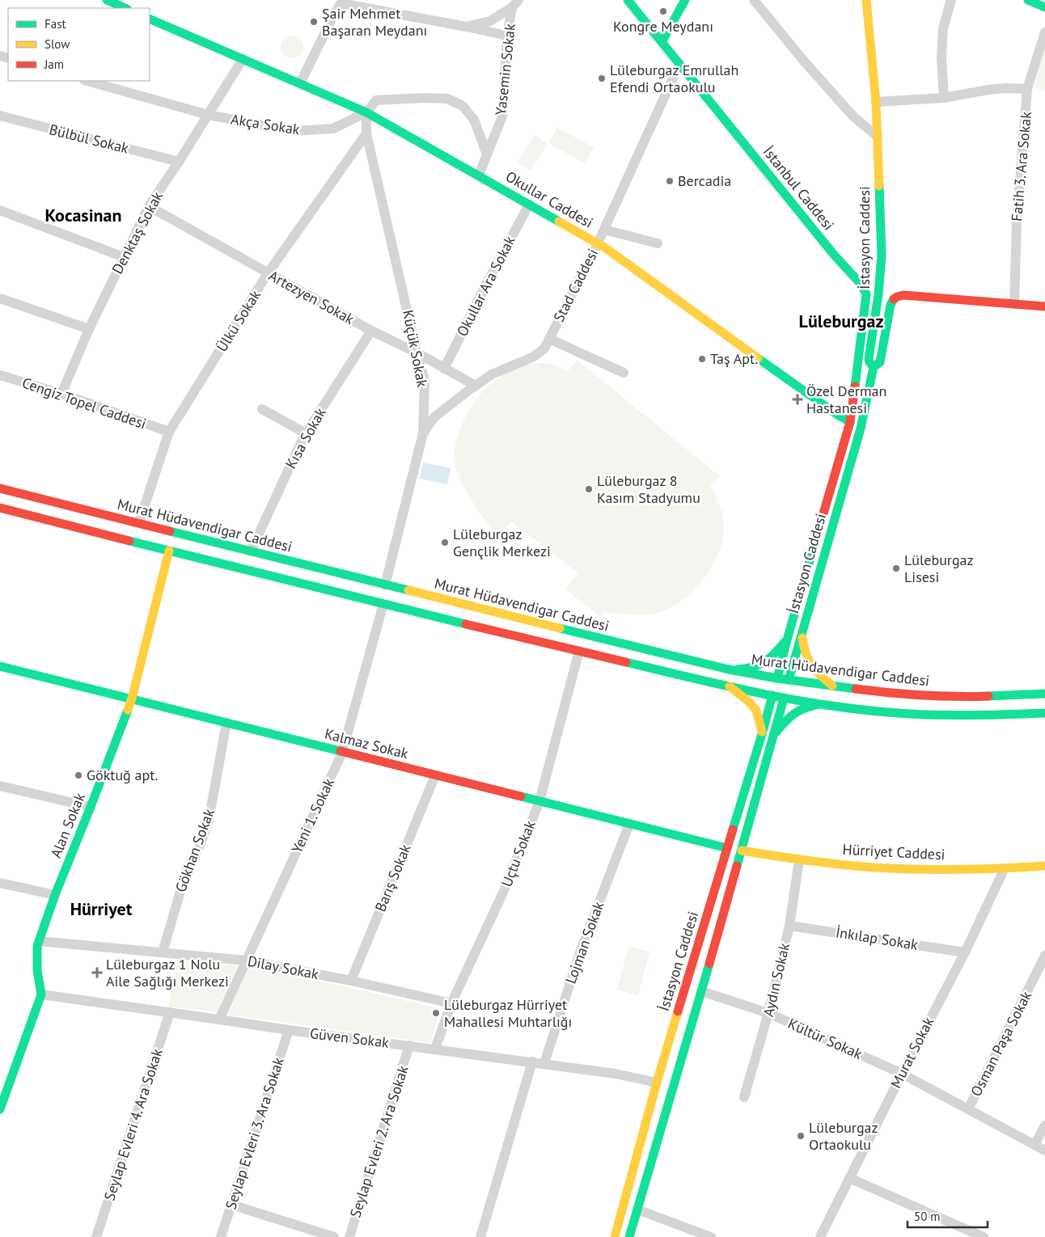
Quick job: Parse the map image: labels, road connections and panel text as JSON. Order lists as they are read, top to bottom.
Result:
{
  "streets": {
    "main road": [
      "İstanbul Caddesi",
      "Okullar Caddesi",
      "İstasyon Caddesi",
      "Murat Hüdavendigar Caddesi",
      "Kalmaz Sokak",
      "Alan Sokak",
      "Hürriyet Caddesi"
    ],
    "street": [
      "Yasemin Sokak",
      "Akça Sokak",
      "Bülbül Sokak",
      "Fatih 3. Ara Sokak",
      "Denktaş Sokak",
      "Stad Caddesi",
      "Okullar Ara Sokak",
      "Artezyen Sokak",
      "Ülkü Sokak",
      "Küçük Sokak",
      "Cengiz Topel Caddesi",
      "Kısa Sokak",
      "Yeni 1. Sokak",
      "Gökhan Sokak",
      "Uçtu Sokak",
      "Barış Sokak",
      "İnkılap Sokak",
      "Lojman Sokak",
      "Dilay Sokak",
      "Aydın Sokak",
      "Güven Sokak",
      "Kültür Sokak",
      "Osman Paşa Sokak",
      "Murat Sokak",
      "Seylap Evleri 4. Ara Sokak",
      "Seylap Evleri 3. Ara Sokak",
      "Seylap Evleri 2. Ara Sokak"
    ]
  },
  "crossings": [
    ["Yasemin Sokak", "Akça Sokak"],
    ["Yasemin Sokak", "Okullar Caddesi"],
    ["Akça Sokak", "Okullar Caddesi"],
    ["Akça Sokak", "Denktaş Sokak"],
    ["Akça Sokak", "Küçük Sokak"],
    ["Bülbül Sokak", "Denktaş Sokak"],
    ["İstanbul Caddesi", "Okullar Caddesi"],
    ["İstanbul Caddesi", "İstasyon Caddesi"],
    ["İstanbul Caddesi", "Stad Caddesi"],
    ["Okullar Caddesi", "Denktaş Sokak"],
    ["Okullar Caddesi", "İstasyon Caddesi"],
    ["Okullar Caddesi", "Stad Caddesi"],
    ["Okullar Caddesi", "Okullar Ara Sokak"],
    ["Okullar Caddesi", "Küçük Sokak"],
    ["Denktaş Sokak", "Artezyen Sokak"],
    ["Denktaş Sokak", "Cengiz Topel Caddesi"],
    ["İstasyon Caddesi", "Murat Hüdavendigar Caddesi"],
    ["İstasyon Caddesi", "Kalmaz Sokak"],
    ["İstasyon Caddesi", "Hürriyet Caddesi"],
    ["İstasyon Caddesi", "Güven Sokak"],
    ["İstasyon Caddesi", "Kültür Sokak"],
    ["Stad Caddesi", "Artezyen Sokak"],
    ["Stad Caddesi", "Küçük Sokak"],
    ["Okullar Ara Sokak", "Artezyen Sokak"],
    ["Artezyen Sokak", "Ülkü Sokak"],
    ["Artezyen Sokak", "Küçük Sokak"],
    ["Artezyen Sokak", "Kısa Sokak"],
    ["Ülkü Sokak", "Küçük Sokak"],
    ["Ülkü Sokak", "Cengiz Topel Caddesi"],
    ["Ülkü Sokak", "Murat Hüdavendigar Caddesi"],
    ["Küçük Sokak", "Murat Hüdavendigar Caddesi"],
    ["Kısa Sokak", "Murat Hüdavendigar Caddesi"],
    ["Kalmaz Sokak", "Yeni 1. Sokak"],
    ["Kalmaz Sokak", "Alan Sokak"],
    ["Kalmaz Sokak", "Gökhan Sokak"],
    ["Kalmaz Sokak", "Hürriyet Caddesi"],
    ["Kalmaz Sokak", "Uçtu Sokak"],
    ["Kalmaz Sokak", "Barış Sokak"],
    ["Kalmaz Sokak", "Lojman Sokak"],
    ["Yeni 1. Sokak", "Dilay Sokak"],
    ["Yeni 1. Sokak", "Güven Sokak"],
    ["Alan Sokak", "Dilay Sokak"],
    ["Alan Sokak", "Güven Sokak"],
    ["Gökhan Sokak", "Dilay Sokak"],
    ["Hürriyet Caddesi", "Aydın Sokak"],
    ["Hürriyet Caddesi", "Murat Sokak"],
    ["Uçtu Sokak", "Dilay Sokak"],
    ["Uçtu Sokak", "Güven Sokak"],
    ["Barış Sokak", "Dilay Sokak"],
    ["İnkılap Sokak", "Aydın Sokak"],
    ["İnkılap Sokak", "Murat Sokak"],
    ["Lojman Sokak", "Güven Sokak"],
    ["Aydın Sokak", "Kültür Sokak"],
    ["Güven Sokak", "Seylap Evleri 4. Ara Sokak"],
    ["Güven Sokak", "Seylap Evleri 3. Ara Sokak"],
    ["Güven Sokak", "Seylap Evleri 2. Ara Sokak"],
    ["Kültür Sokak", "Osman Paşa Sokak"],
    ["Kültür Sokak", "Murat Sokak"]
  ],
  "districts": ["Kocasinan", "Lüleburgaz", "Hürriyet"],
  "places": {
    "other": [
      "Kongre Meydanı",
      "Şair Mehmet Başaran Meydanı",
      "Lüleburgaz Emrullah Efendi Ortaokulu",
      "Bercadia",
      "Taş Apt.",
      "Lüleburgaz 8 Kasım Stadyumu",
      "Lüleburgaz Gençlik Merkezi",
      "Lüleburgaz Lisesi",
      "Göktuğ apt.",
      "Lüleburgaz Hürriyet Mahallesi Muhtarlığı",
      "Lüleburgaz Ortaokulu"
    ],
    "health": ["Özel Derman Hastanesi", "Lüleburgaz 1 Nolu Aile Sağlığı Merkezi"]
  },
  "legend": ["Fast", "Slow", "Jam"],
  "scale_bar": "50 m"
}
